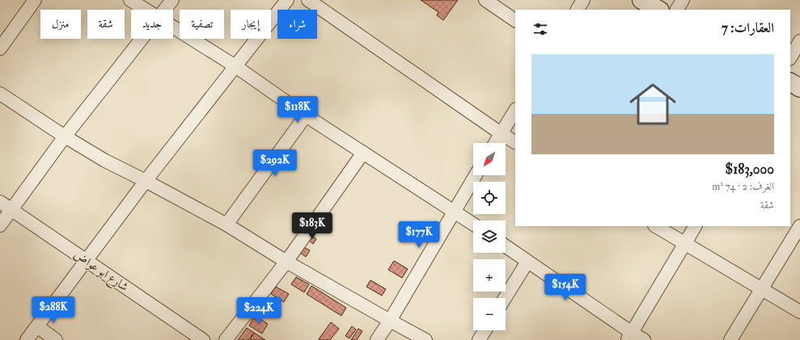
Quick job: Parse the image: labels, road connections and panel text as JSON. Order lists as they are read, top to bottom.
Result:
{
  "streets": {
    "street": ["شارع ابو عواض"]
  },
  "north": "bottom left",
  "page": {
    "chip": [
      "شراء",
      "إيجار",
      "تصفية",
      "جديد",
      "شقة",
      "منزل"
    ],
    "heading": "العقارات: 7",
    "list": [
      {
        "name": "$183,000",
        "note": "الغرف: 2 · 74 m² · شقة"
      }
    ],
    "price": [
      "$118K",
      "$292K",
      "$183K",
      "$177K",
      "$154K",
      "$288K",
      "$224K"
    ],
    "map_buttons": ["+", "−"]
  }
}
